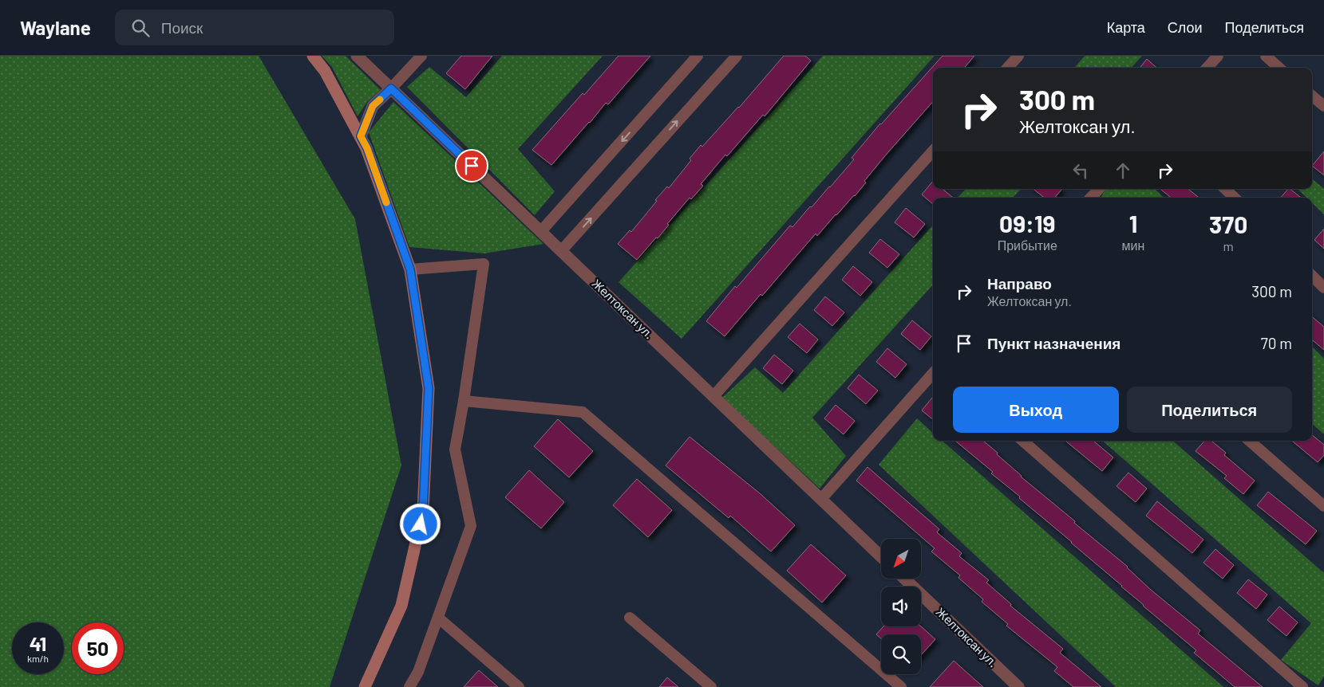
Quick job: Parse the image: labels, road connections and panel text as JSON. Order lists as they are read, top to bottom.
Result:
{
  "streets": {
    "street": ["Желтоксан ул."]
  },
  "north": "bottom left",
  "page": {
    "header": "Waylane",
    "search": "Поиск",
    "nav": ["Карта", "Слои", "Поделиться"],
    "turn": ["300 m", "Желтоксан ул."],
    "eta": [
      "09:19",
      "Прибытие",
      "1",
      "мин",
      "370",
      "m"
    ],
    "list": [
      {
        "name": "Направо",
        "note": "Желтоксан ул.",
        "value": "300 m"
      },
      {
        "name": "Пункт назначения",
        "value": "70 m"
      }
    ],
    "buttons": ["Выход", "Поделиться"],
    "speed": "41 km/h",
    "limit": "50"
  }
}
